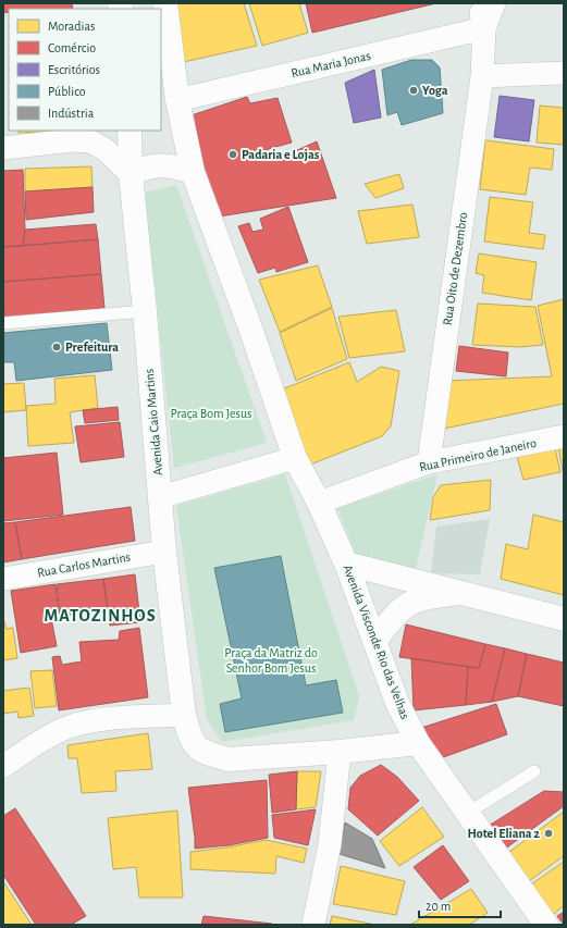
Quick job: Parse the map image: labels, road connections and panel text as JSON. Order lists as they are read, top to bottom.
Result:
{
  "streets": {
    "main road": ["Avenida Caio Martins", "Avenida Visconde Rio das Velhas"],
    "street": [
      "Rua Maria Jonas",
      "Rua Oito de Dezembro",
      "Rua Primeiro de Janeiro",
      "Rua Carlos Martins"
    ]
  },
  "crossings": [
    ["Rua Maria Jonas", "Rua Oito de Dezembro"],
    ["Rua Oito de Dezembro", "Rua Primeiro de Janeiro"],
    ["Avenida Caio Martins", "Rua Carlos Martins"],
    ["Avenida Caio Martins", "Avenida Visconde Rio das Velhas"],
    ["Rua Primeiro de Janeiro", "Avenida Visconde Rio das Velhas"]
  ],
  "districts": ["MATOZINHOS"],
  "parks": ["Praça Bom Jesus", "Praça da Matriz do Senhor Bom Jesus"],
  "places": [
    "Yoga",
    "Padaria e Lojas",
    "Prefeitura",
    "Hotel Eliana 2"
  ],
  "legend": [
    "Moradias",
    "Comércio",
    "Escritórios",
    "Público",
    "Indústria"
  ],
  "scale_bar": "20 m"
}
